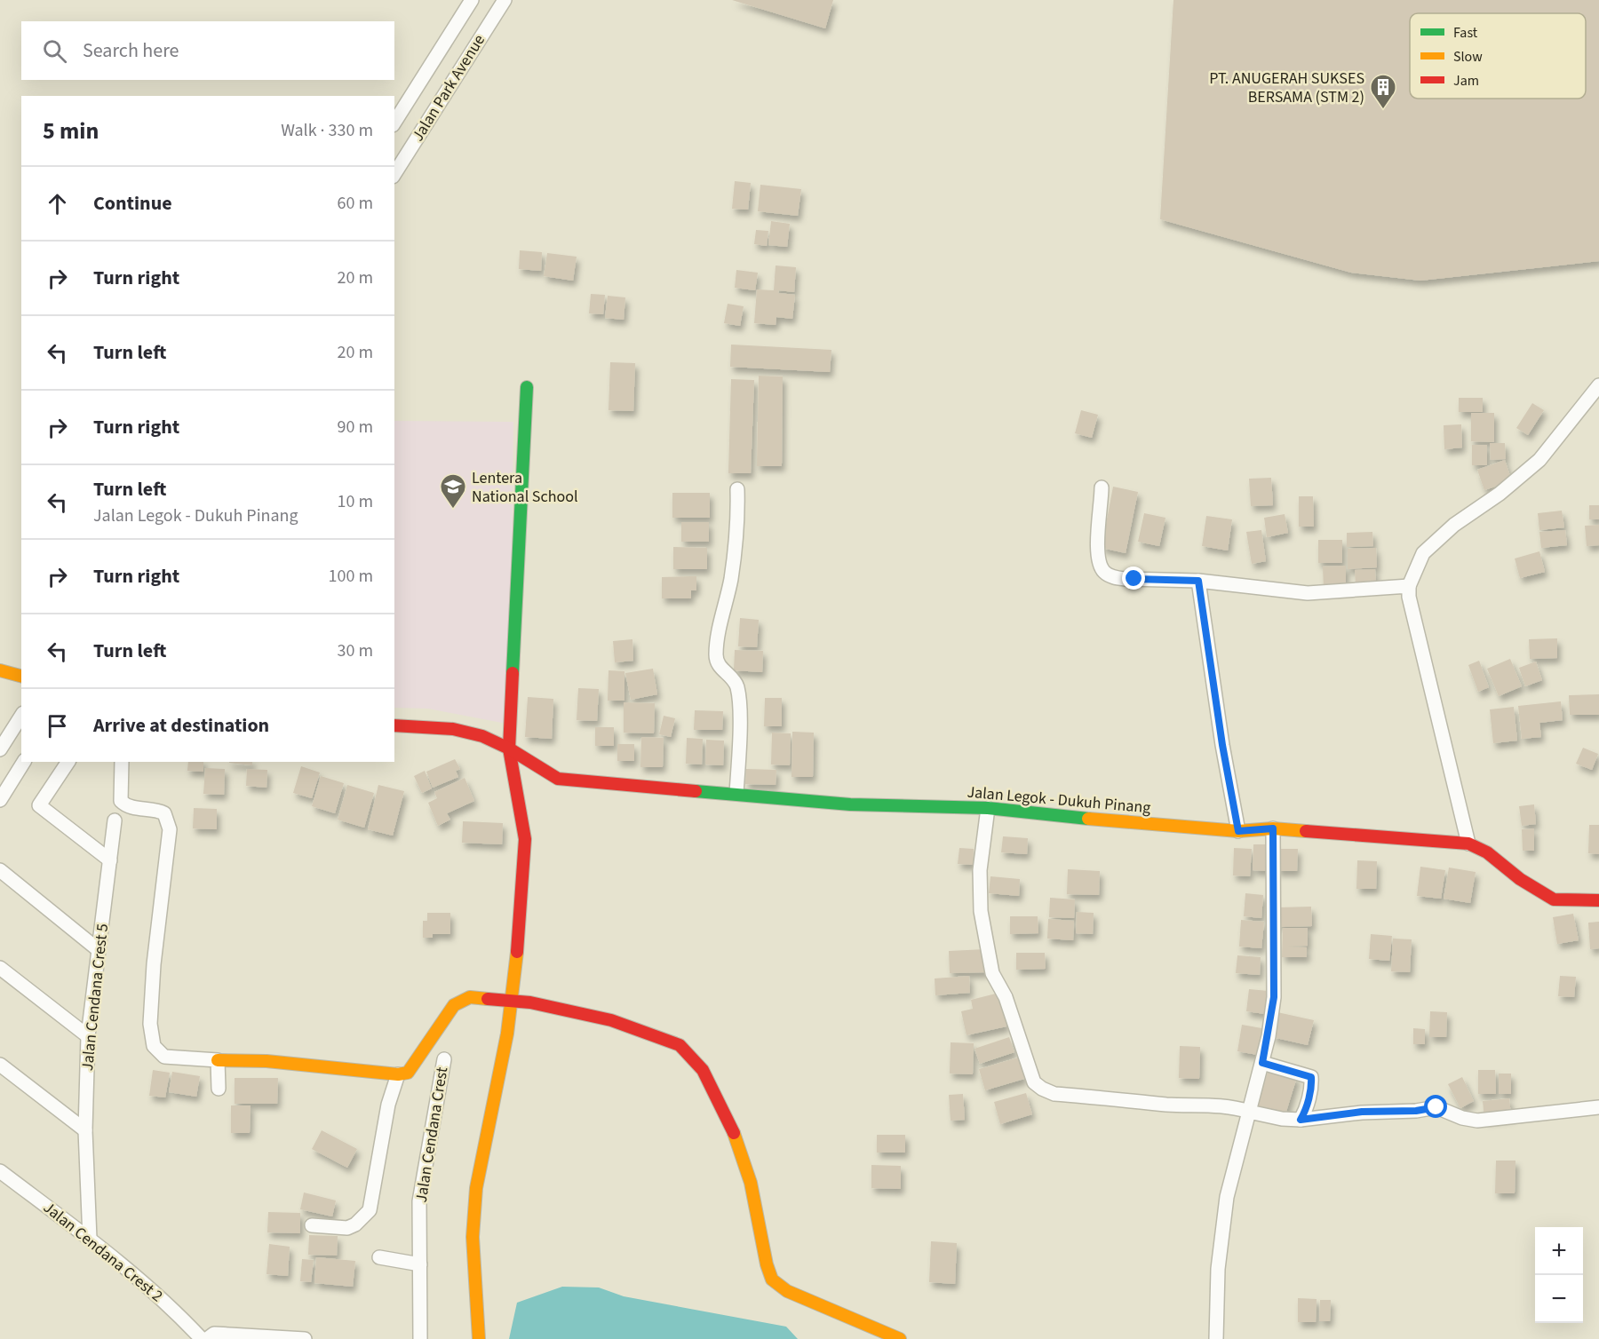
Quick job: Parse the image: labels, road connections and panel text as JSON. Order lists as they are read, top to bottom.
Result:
{
  "streets": {
    "street": [
      "Jalan Park Avenue",
      "Jalan Legok - Dukuh Pinang",
      "Jalan Cendana Crest 5",
      "Jalan Cendana Crest",
      "Jalan Cendana Crest 2"
    ]
  },
  "crossings": [
    ["Jalan Cendana Crest 5", "Jalan Cendana Crest 2"]
  ],
  "places": {
    "building": ["PT. ANUGERAH SUKSES BERSAMA (STM 2)"],
    "school or university": ["Lentera National School"]
  },
  "legend": ["Fast", "Slow", "Jam"],
  "page": {
    "search": "Search here",
    "heading": ["5 min", "Walk · 330 m"],
    "list": [
      ["Continue", "60 m"],
      ["Turn right", "20 m"],
      ["Turn left", "20 m"],
      ["Turn right", "90 m"],
      ["Turn left", "Jalan Legok - Dukuh Pinang", "10 m"],
      ["Turn right", "100 m"],
      ["Turn left", "30 m"],
      "Arrive at destination"
    ],
    "map_buttons": ["+", "−"]
  }
}
